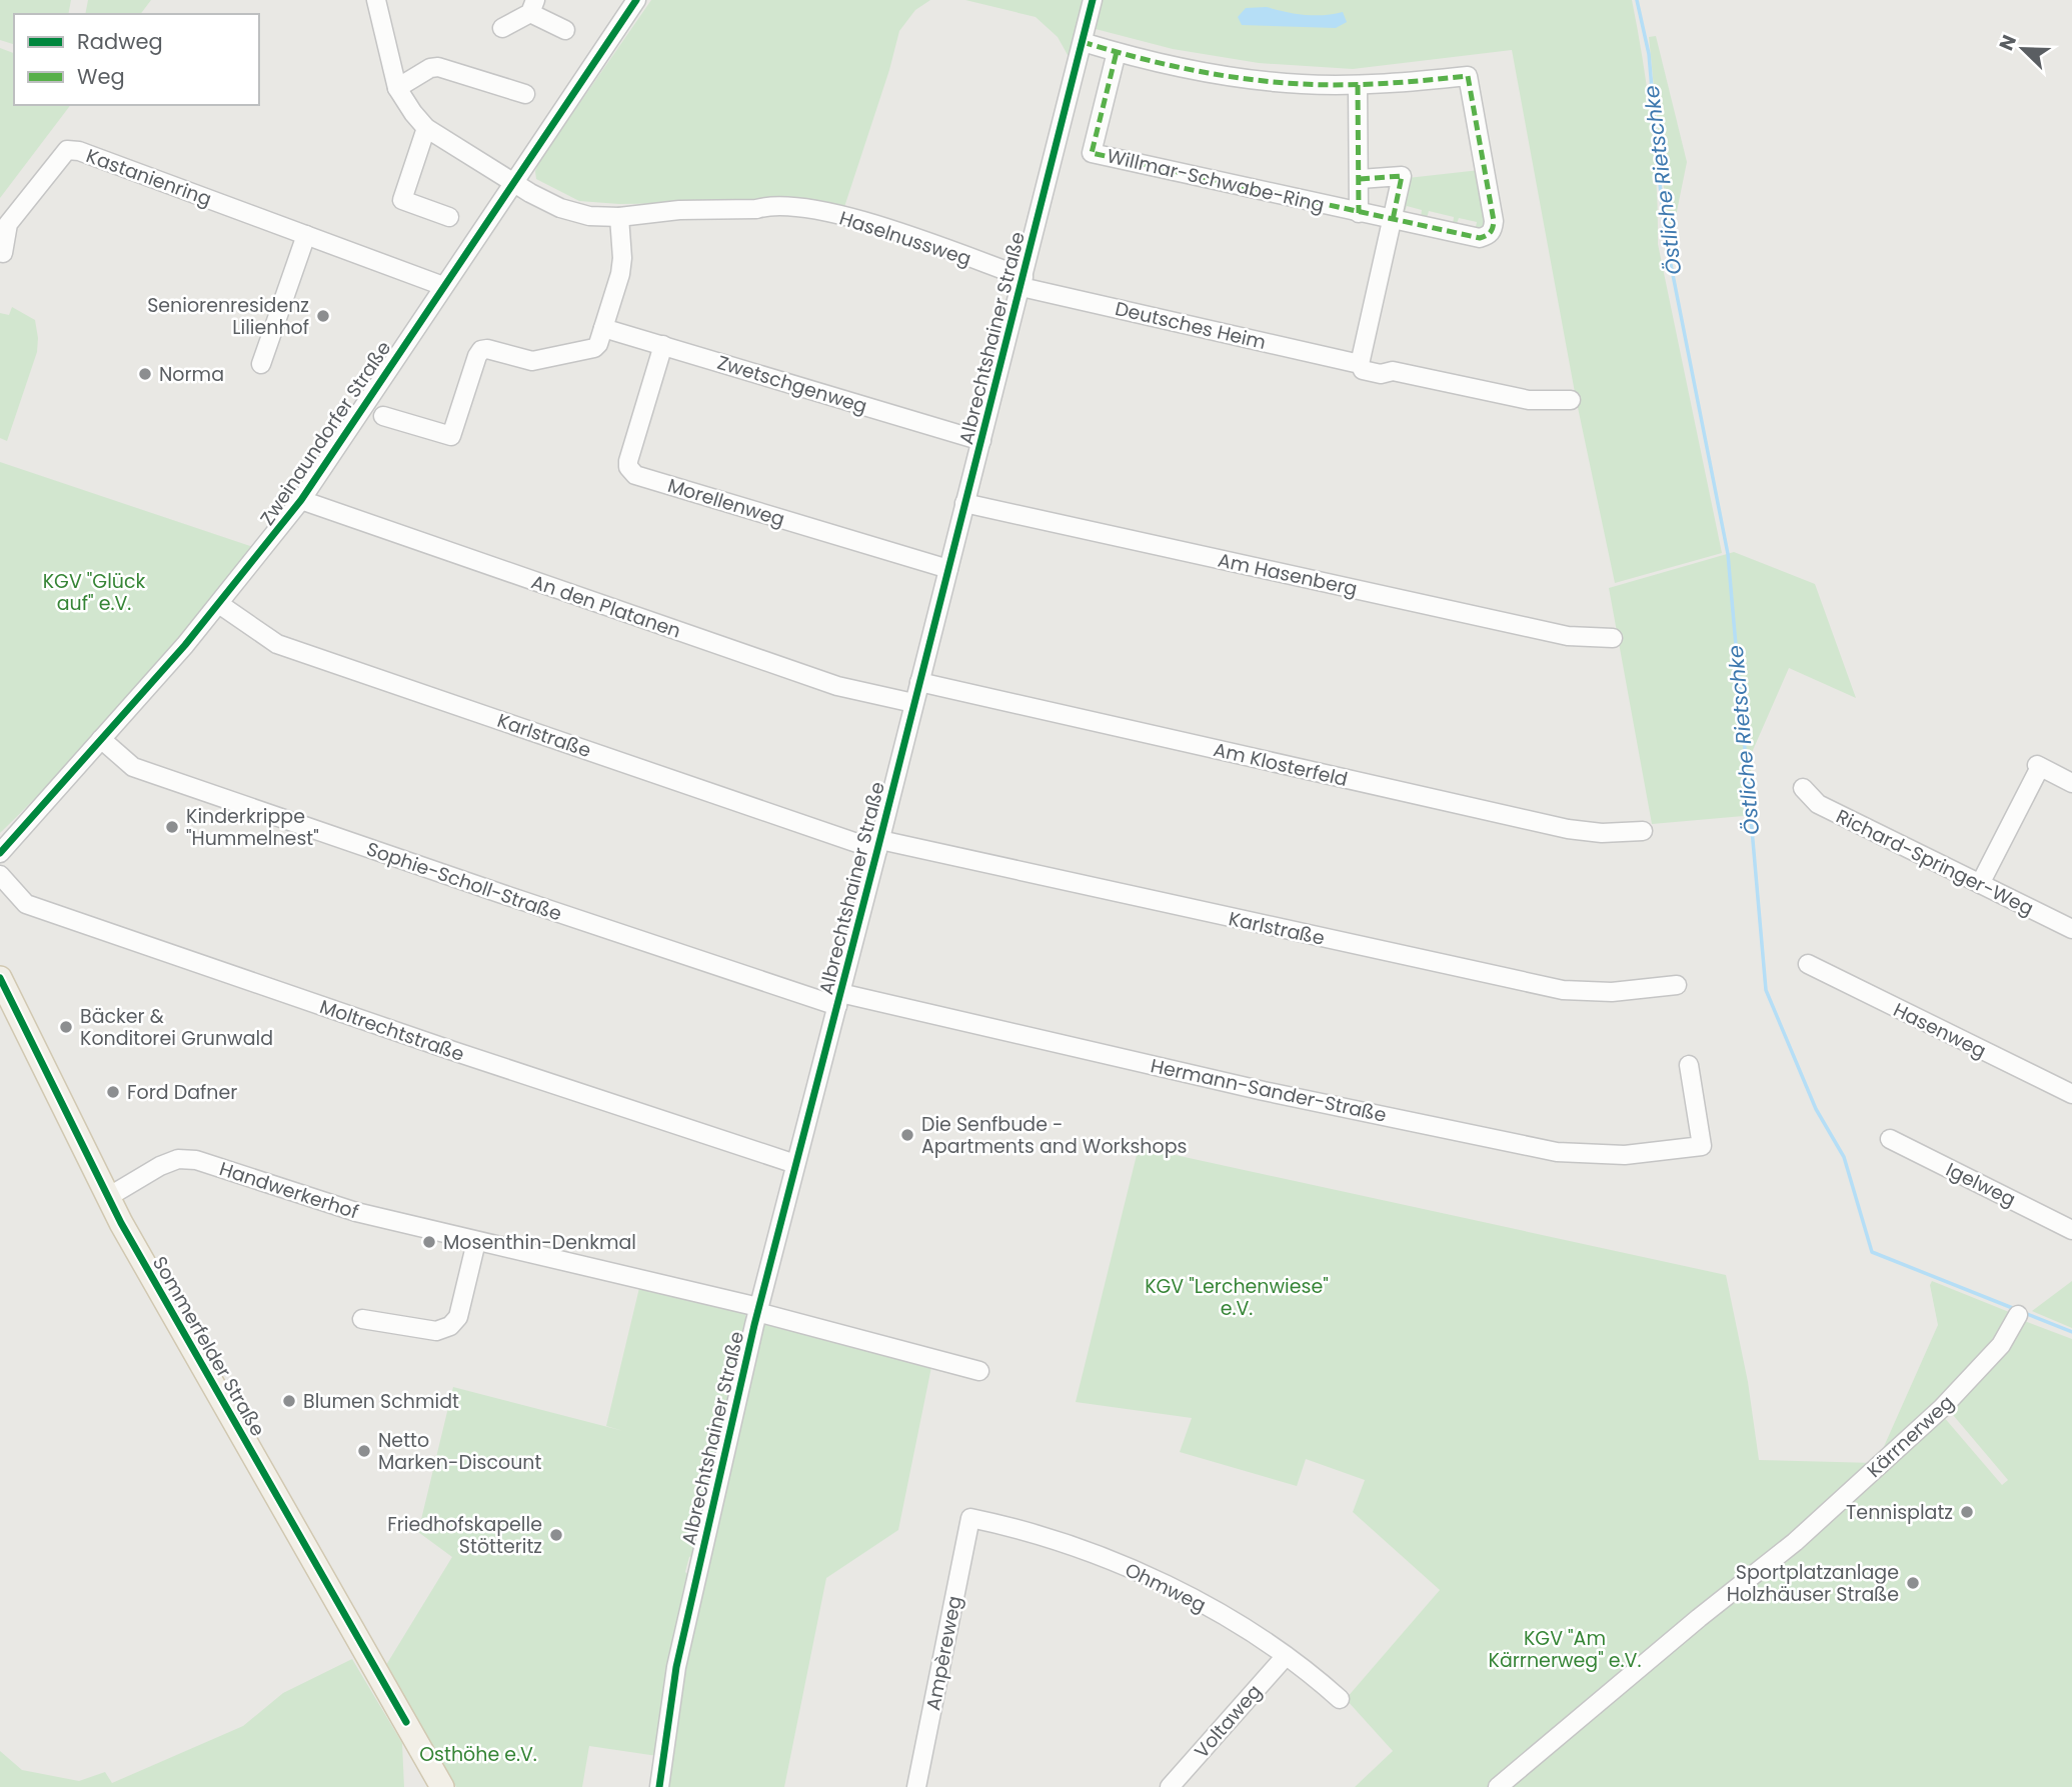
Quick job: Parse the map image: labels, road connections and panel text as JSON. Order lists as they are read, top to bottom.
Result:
{
  "streets": {
    "main road": ["Sommerfelder Straße"],
    "street": [
      "Kastanienring",
      "Willmar-Schwabe-Ring",
      "Haselnussweg",
      "Deutsches Heim",
      "Albrechtshainer Straße",
      "Zwetschgenweg",
      "Zweinaundorfer Straße",
      "Morellenweg",
      "Am Hasenberg",
      "An den Platanen",
      "Karlstraße",
      "Am Klosterfeld",
      "Richard-Springer-Weg",
      "Sophie-Scholl-Straße",
      "Moltrechtstraße",
      "Hasenweg",
      "Hermann-Sander-Straße",
      "Igelweg",
      "Handwerkerhof",
      "Kärrnerweg",
      "Ohmweg",
      "Ampèreweg",
      "Voltaweg"
    ]
  },
  "crossings": [
    ["Kastanienring", "Zweinaundorfer Straße"],
    ["Willmar-Schwabe-Ring", "Albrechtshainer Straße"],
    ["Haselnussweg", "Deutsches Heim"],
    ["Haselnussweg", "Albrechtshainer Straße"],
    ["Haselnussweg", "Zweinaundorfer Straße"],
    ["Deutsches Heim", "Albrechtshainer Straße"],
    ["Albrechtshainer Straße", "Zwetschgenweg"],
    ["Albrechtshainer Straße", "Morellenweg"],
    ["Albrechtshainer Straße", "Am Hasenberg"],
    ["Albrechtshainer Straße", "An den Platanen"],
    ["Albrechtshainer Straße", "Karlstraße"],
    ["Albrechtshainer Straße", "Am Klosterfeld"],
    ["Albrechtshainer Straße", "Sophie-Scholl-Straße"],
    ["Albrechtshainer Straße", "Moltrechtstraße"],
    ["Albrechtshainer Straße", "Hermann-Sander-Straße"],
    ["Albrechtshainer Straße", "Handwerkerhof"],
    ["Zwetschgenweg", "Morellenweg"],
    ["Zweinaundorfer Straße", "An den Platanen"],
    ["Zweinaundorfer Straße", "Karlstraße"],
    ["Zweinaundorfer Straße", "Sophie-Scholl-Straße"],
    ["Sophie-Scholl-Straße", "Hermann-Sander-Straße"],
    ["Handwerkerhof", "Sommerfelder Straße"],
    ["Ohmweg", "Ampèreweg"],
    ["Ohmweg", "Voltaweg"]
  ],
  "water": ["Östliche Rietschke"],
  "parks": [
    "KGV \"Glück auf\" e.V.",
    "KGV \"Lerchenwiese\" e.V.",
    "KGV \"Am Kärrnerweg\" e.V.",
    "Osthöhe e.V."
  ],
  "places": [
    "Seniorenresidenz Lilienhof",
    "Norma",
    "Kinderkrippe \"Hummelnest\"",
    "Bäcker & Konditorei Grunwald",
    "Ford Dafner",
    "Die Senfbude - Apartments and Workshops",
    "Mosenthin-Denkmal",
    "Blumen Schmidt",
    "Netto Marken-Discount",
    "Tennisplatz",
    "Friedhofskapelle Stötteritz",
    "Sportplatzanlage Holzhäuser Straße"
  ],
  "legend": ["Radweg", "Weg"],
  "north": "top left"
}
